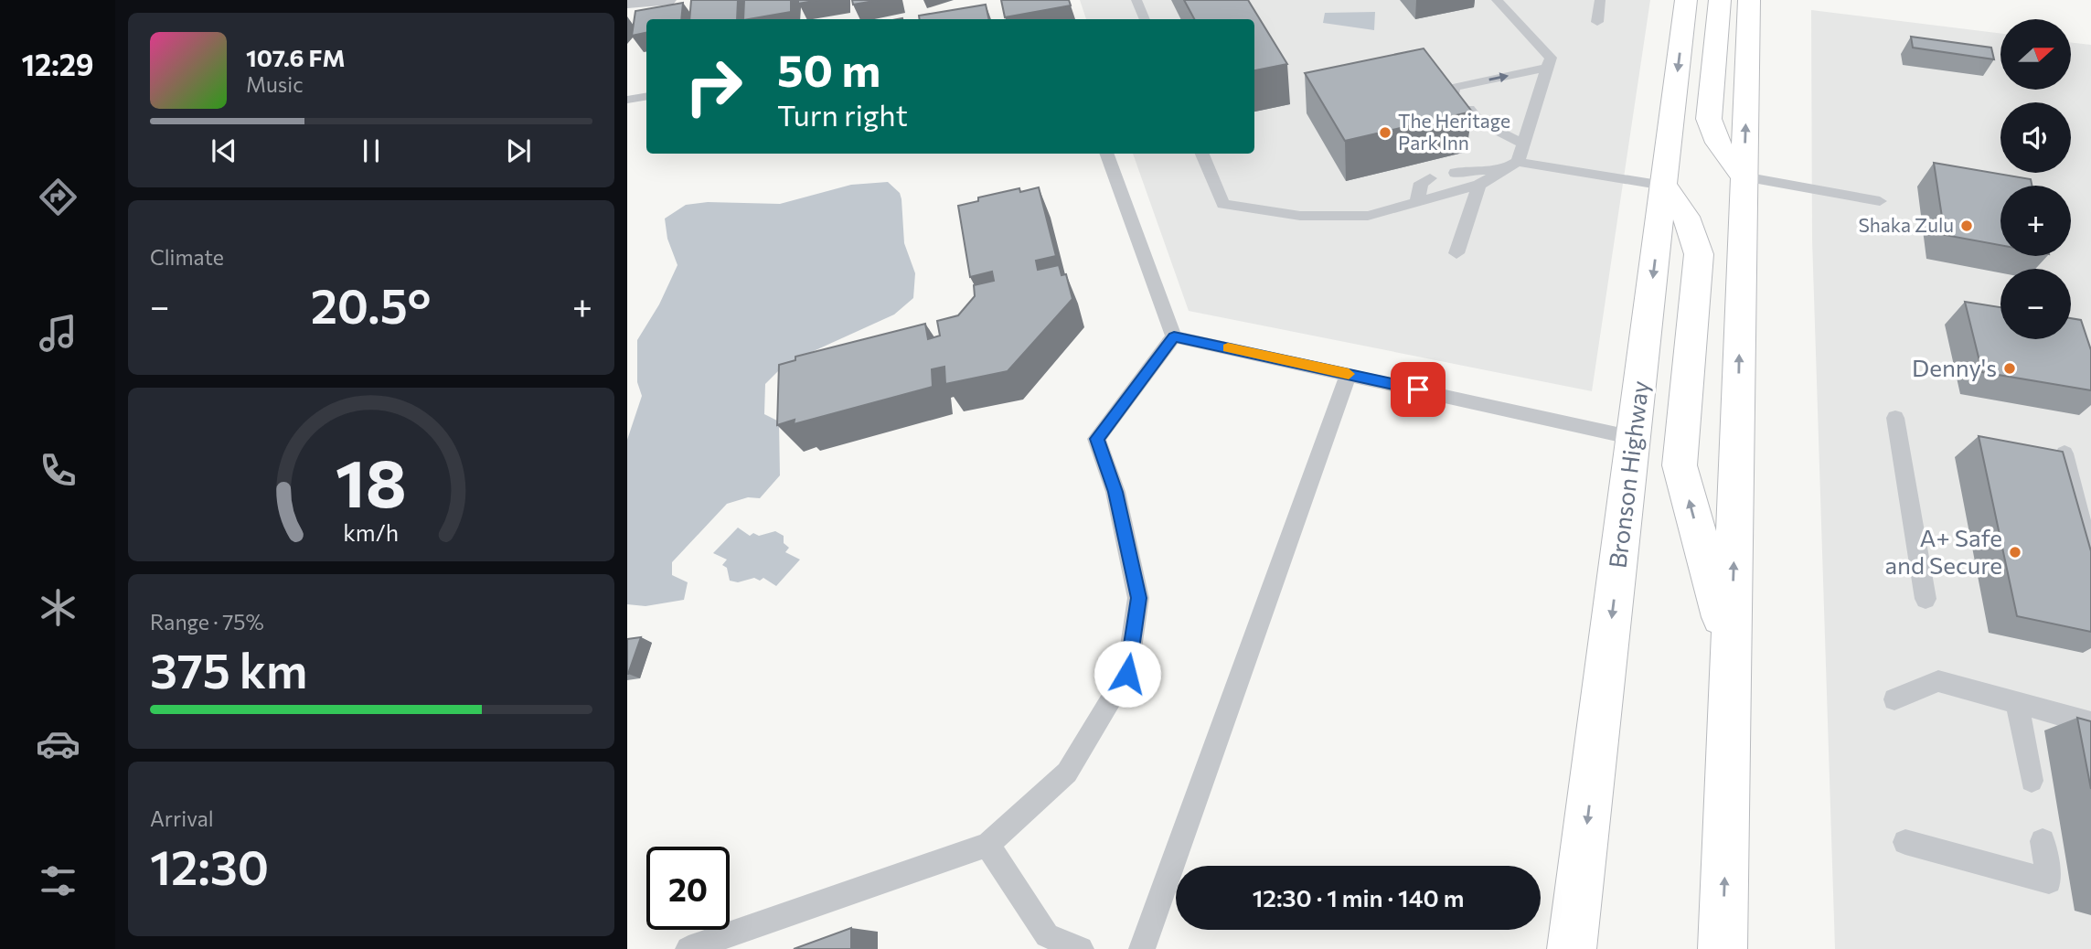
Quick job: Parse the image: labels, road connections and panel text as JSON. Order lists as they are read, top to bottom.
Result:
{
  "streets": {
    "highway": ["Bronson Highway"]
  },
  "places": [
    "The Heritage Park Inn",
    "Shaka Zulu",
    "Denny's",
    "A+ Safe and Secure"
  ],
  "north": "right",
  "page": {
    "tabs": "12:29",
    "map_buttons": ["+", "−"],
    "turn": ["50 m", "Turn right"],
    "song": ["107.6 FM", "Music"],
    "tile": [
      "Climate",
      ["Range · 75%", "375 km"],
      ["Arrival", "12:30"]
    ],
    "heat": ["−", "20.5°", "+"],
    "limit": "20",
    "trip": "12:30 · 1 min · 140 m",
    "gauge": ["18", "km/h"]
  }
}
